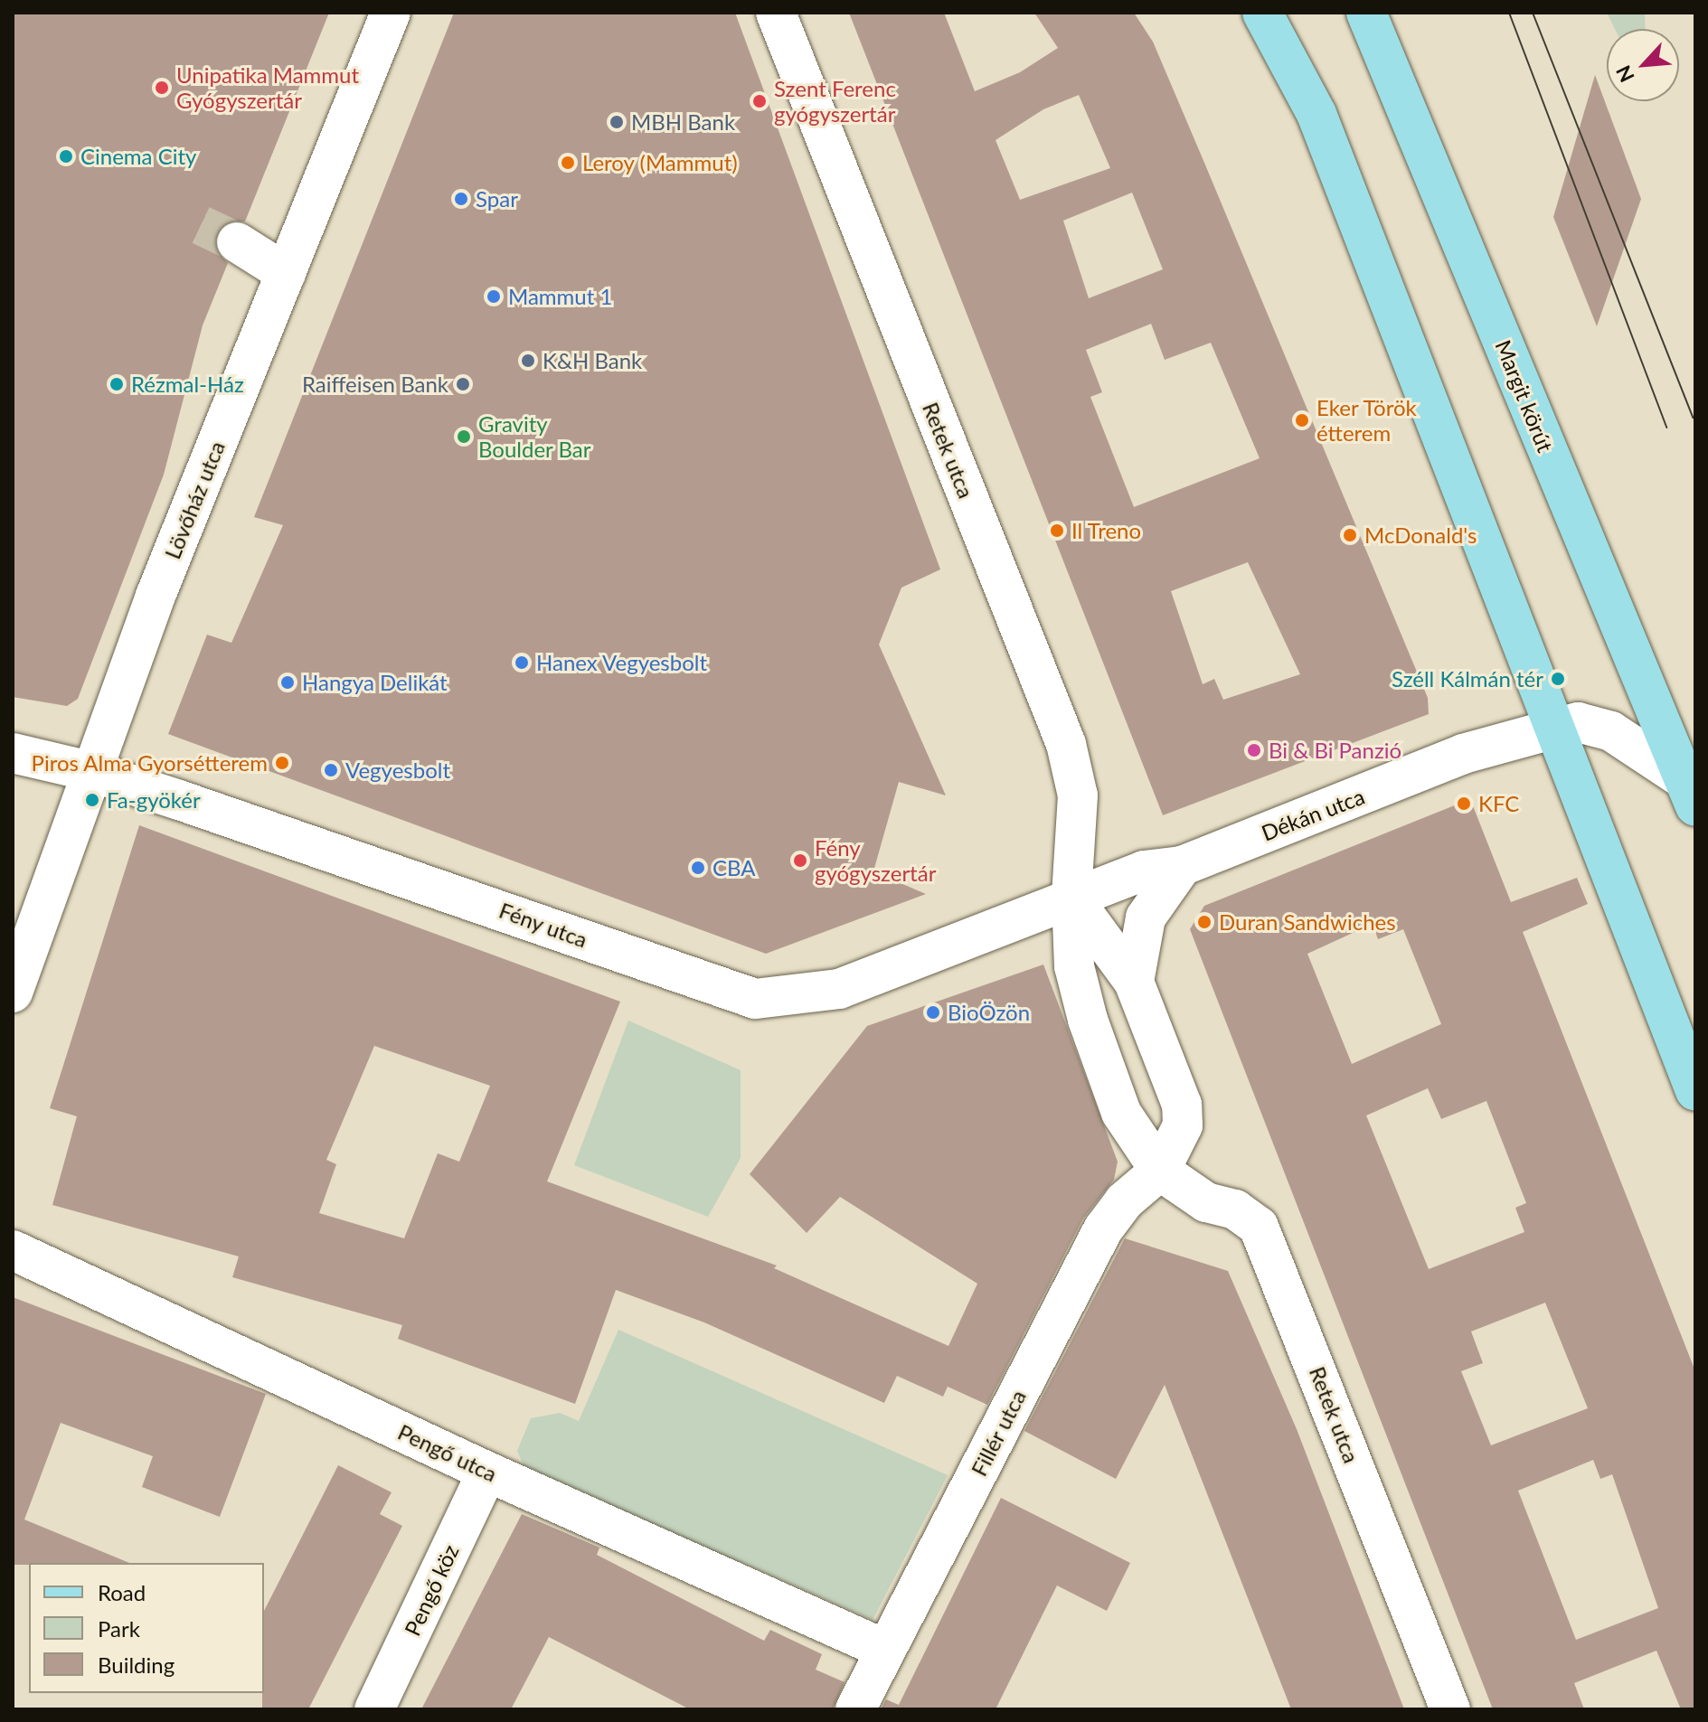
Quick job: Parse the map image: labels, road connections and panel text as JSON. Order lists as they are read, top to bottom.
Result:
{
  "streets": {
    "main road": ["Margit körút"],
    "street": [
      "Retek utca",
      "Lövőház utca",
      "Dékán utca",
      "Fény utca",
      "Fillér utca",
      "Pengő utca",
      "Pengő köz"
    ]
  },
  "crossings": [
    ["Retek utca", "Dékán utca"],
    ["Retek utca", "Fény utca"],
    ["Retek utca", "Fillér utca"],
    ["Lövőház utca", "Fény utca"],
    ["Dékán utca", "Fény utca"],
    ["Fillér utca", "Pengő utca"],
    ["Pengő utca", "Pengő köz"]
  ],
  "places": [
    "Unipatika Mammut Gyógyszertár",
    "Szent Ferenc gyógyszertár",
    "MBH Bank",
    "Cinema City",
    "Leroy (Mammut)",
    "Spar",
    "Mammut 1",
    "K&H Bank",
    "Rézmal-Ház",
    "Raiffeisen Bank",
    "Eker Török étterem",
    "Gravity Boulder Bar",
    "Il Treno",
    "McDonald's",
    "Hanex Vegyesbolt",
    "Széll Kálmán tér",
    "Hangya Delikát",
    "Bi & Bi Panzió",
    "Piros Alma Gyorsétterem",
    "Vegyesbolt",
    "Fa-gyökér",
    "KFC",
    "Fény gyógyszertár",
    "CBA",
    "Duran Sandwiches",
    "BioÖzön"
  ],
  "legend": ["Road", "Park", "Building"],
  "north": "bottom left"
}
